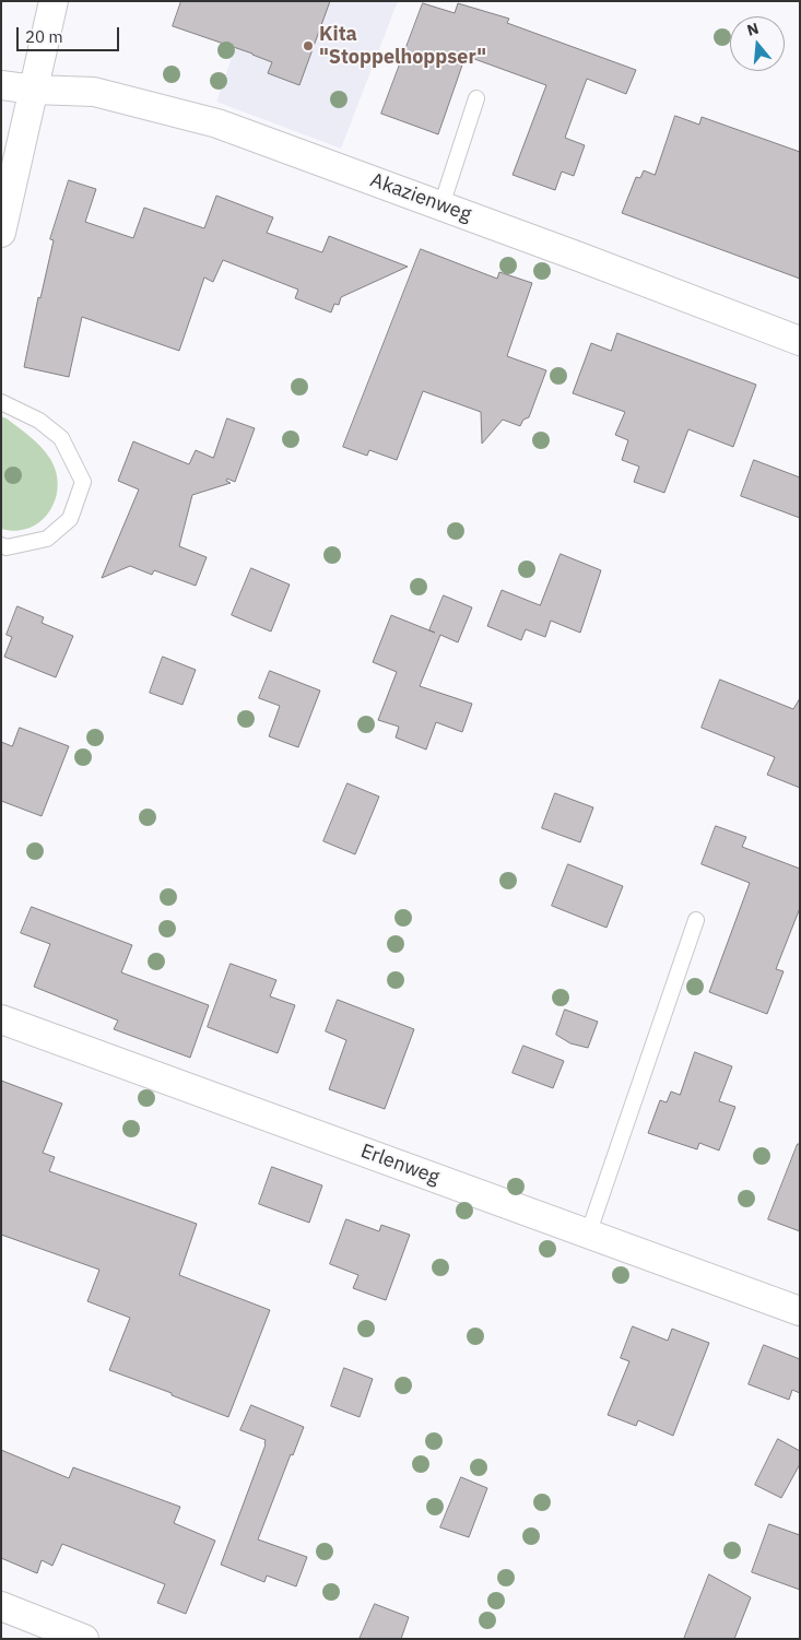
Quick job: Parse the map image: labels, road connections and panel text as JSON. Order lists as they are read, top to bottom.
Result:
{
  "streets": {
    "street": ["Akazienweg", "Erlenweg"]
  },
  "places": ["Kita \"Stoppelhoppser\""],
  "scale_bar": "20 m",
  "north": "top"
}
